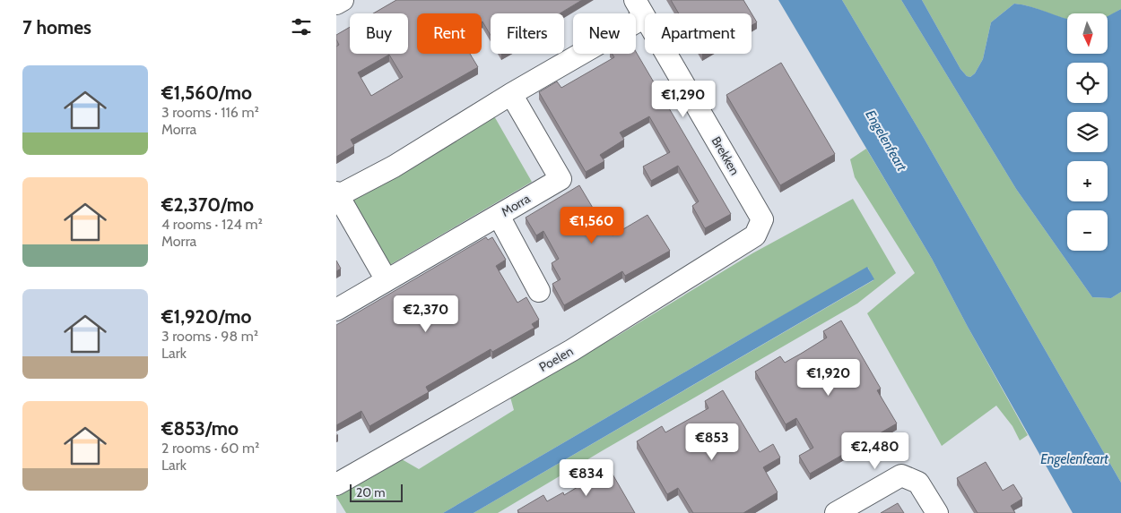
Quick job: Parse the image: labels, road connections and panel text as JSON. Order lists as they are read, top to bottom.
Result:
{
  "streets": {
    "street": ["Brekken", "Morra", "Poelen"]
  },
  "crossings": [
    ["Brekken", "Poelen"]
  ],
  "water": ["Engelenfeart"],
  "scale_bar": "20 m",
  "north": "bottom",
  "page": {
    "heading": "7 homes",
    "map_buttons": ["+", "−"],
    "chip": [
      "Buy",
      "Rent",
      "Filters",
      "New",
      "Apartment"
    ],
    "list": [
      {
        "name": "€1,560/mo",
        "note": "3 rooms · 116 m² · Morra"
      },
      {
        "name": "€2,370/mo",
        "note": "4 rooms · 124 m² · Morra"
      },
      {
        "name": "€1,920/mo",
        "note": "3 rooms · 98 m² · Lark"
      },
      {
        "name": "€853/mo",
        "note": "2 rooms · 60 m² · Lark"
      }
    ],
    "price": [
      "€1,290",
      "€1,560",
      "€2,370",
      "€1,920",
      "€853",
      "€2,480",
      "€834"
    ],
    "scale": "20 m"
  }
}
